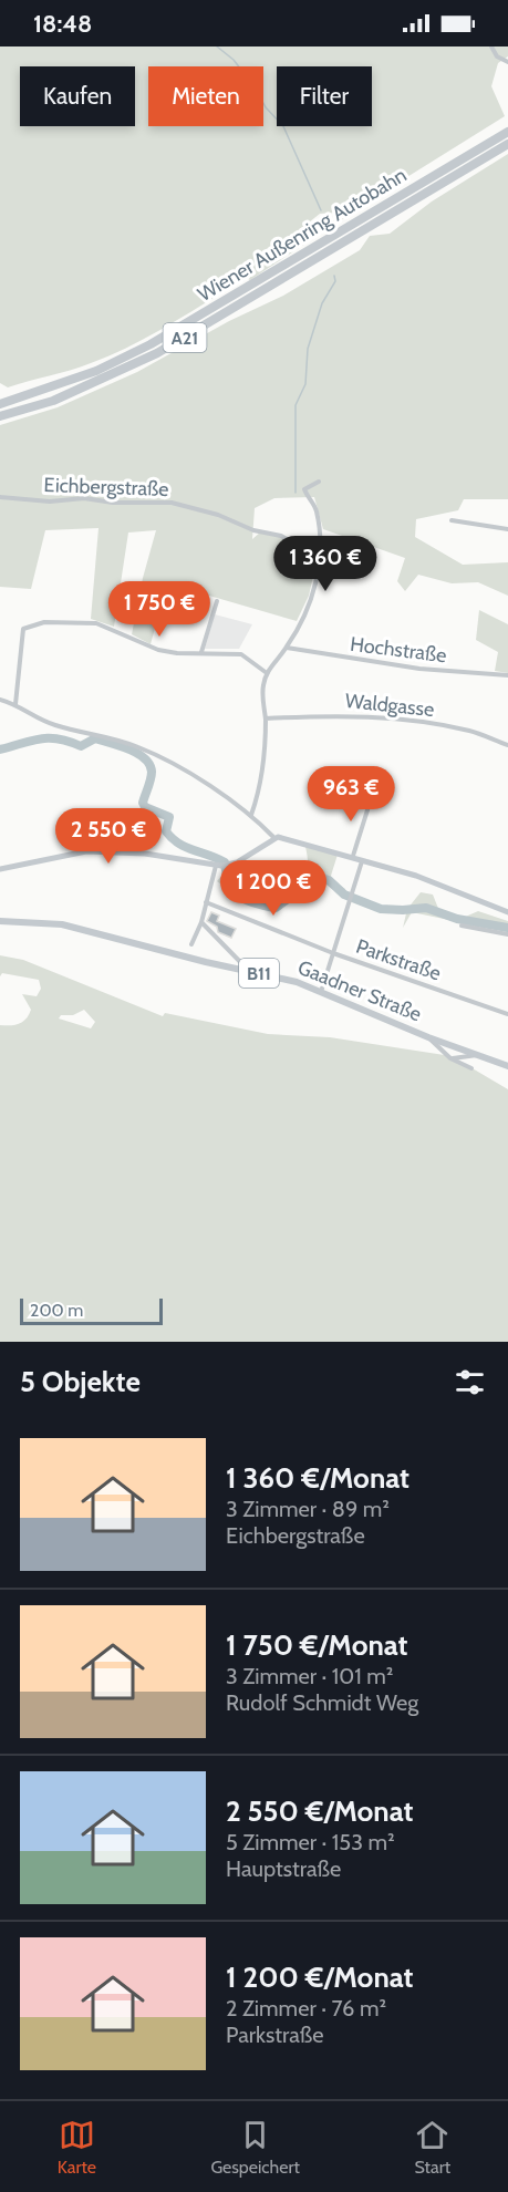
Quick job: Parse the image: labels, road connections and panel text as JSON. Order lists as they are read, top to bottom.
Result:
{
  "streets": {
    "highway": ["Wiener Außenring Autobahn", "A21"],
    "main road": ["B11", "Gaadner Straße"],
    "street": [
      "Eichbergstraße",
      "Hochstraße",
      "Waldgasse",
      "Parkstraße"
    ]
  },
  "scale_bar": "200 m",
  "page": {
    "status": "18:48",
    "chip": ["Kaufen", "Mieten", "Filter"],
    "price": [
      "1 360 €",
      "1 750 €",
      "963 €",
      "2 550 €",
      "1 200 €"
    ],
    "scale": "200 m",
    "heading": "5 Objekte",
    "list": [
      {
        "name": "1 360 €/Monat",
        "note": "3 Zimmer · 89 m² · Eichbergstraße"
      },
      {
        "name": "1 750 €/Monat",
        "note": "3 Zimmer · 101 m² · Rudolf Schmidt Weg"
      },
      {
        "name": "2 550 €/Monat",
        "note": "5 Zimmer · 153 m² · Hauptstraße"
      },
      {
        "name": "1 200 €/Monat",
        "note": "2 Zimmer · 76 m² · Parkstraße"
      }
    ],
    "tabs": ["Karte", "Gespeichert", "Start"]
  }
}
